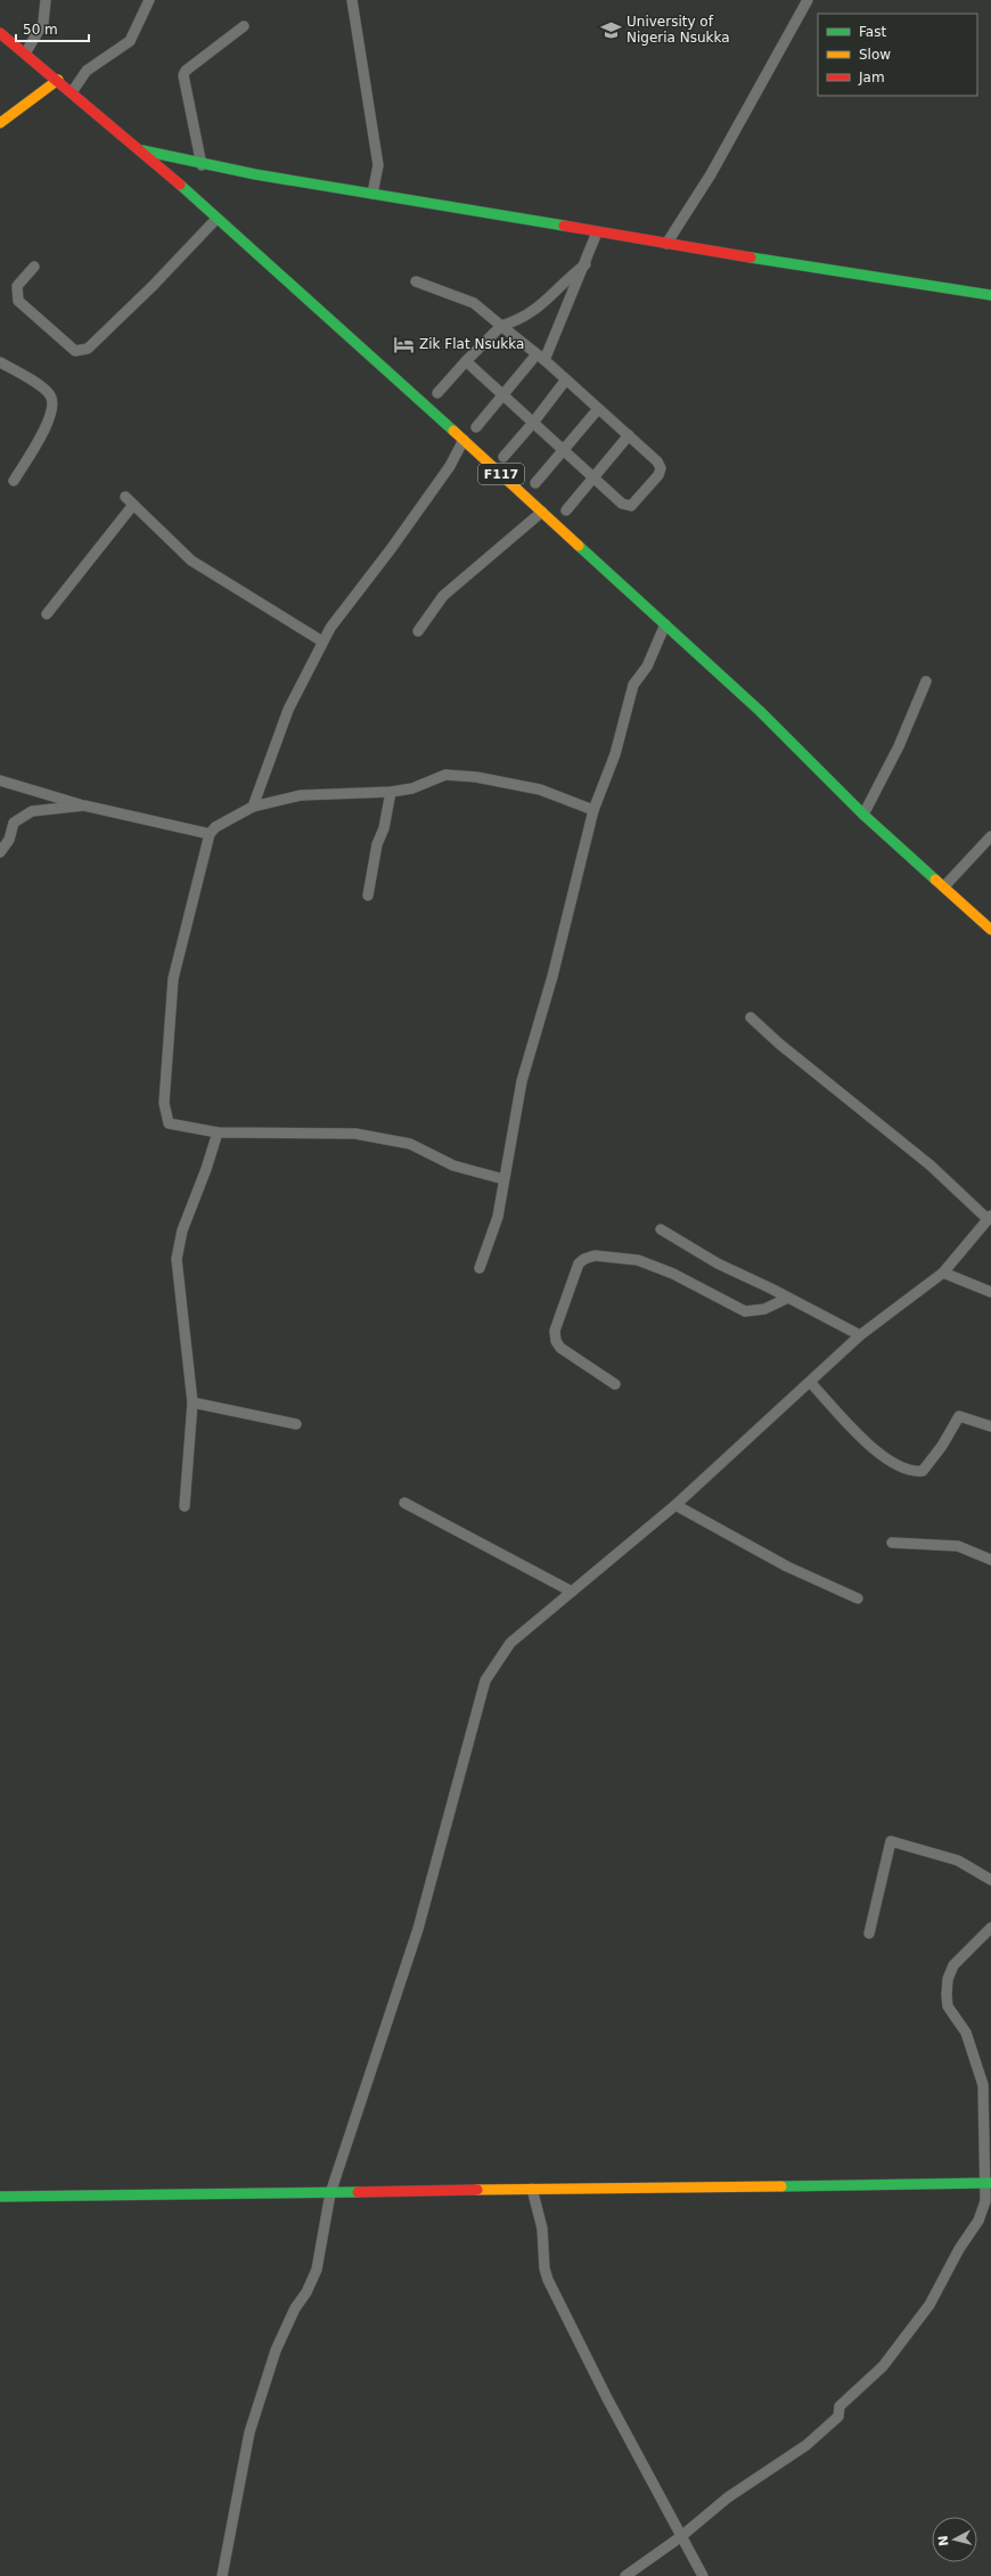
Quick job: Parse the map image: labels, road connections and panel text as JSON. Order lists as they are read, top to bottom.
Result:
{
  "streets": {
    "main road": ["F117"]
  },
  "places": {
    "school or university": ["University of Nigeria Nsukka"],
    "hotel": ["Zik Flat Nsukka"]
  },
  "legend": ["Fast", "Slow", "Jam"],
  "scale_bar": "50 m",
  "north": "left"
}
